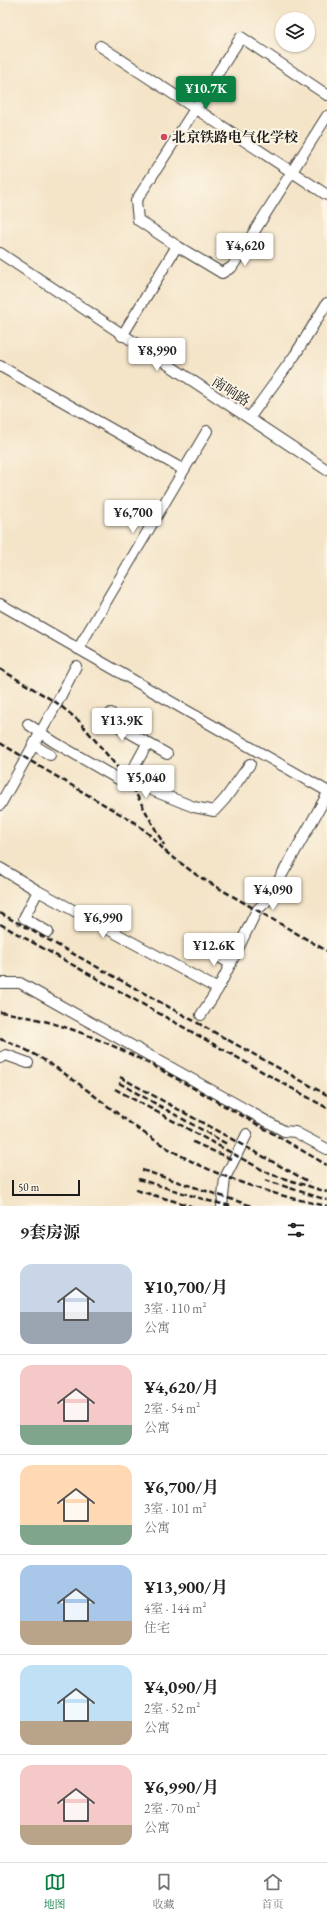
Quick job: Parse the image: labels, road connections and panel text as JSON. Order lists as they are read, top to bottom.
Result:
{
  "streets": {
    "street": ["南响路"]
  },
  "places": ["北京铁路电气化学校"],
  "scale_bar": "50 m",
  "page": {
    "price": [
      "¥10.7K",
      "¥4,620",
      "¥8,990",
      "¥6,700",
      "¥13.9K",
      "¥5,040",
      "¥4,090",
      "¥6,990",
      "¥12.6K"
    ],
    "scale": "50 m",
    "heading": "9套房源",
    "list": [
      {
        "name": "¥10,700/月",
        "note": "3室 · 110 m² · 公寓"
      },
      {
        "name": "¥4,620/月",
        "note": "2室 · 54 m² · 公寓"
      },
      {
        "name": "¥6,700/月",
        "note": "3室 · 101 m² · 公寓"
      },
      {
        "name": "¥13,900/月",
        "note": "4室 · 144 m² · 住宅"
      },
      {
        "name": "¥4,090/月",
        "note": "2室 · 52 m² · 公寓"
      },
      {
        "name": "¥6,990/月",
        "note": "2室 · 70 m² · 公寓"
      }
    ],
    "tabs": ["地图", "收藏", "首页"]
  }
}
